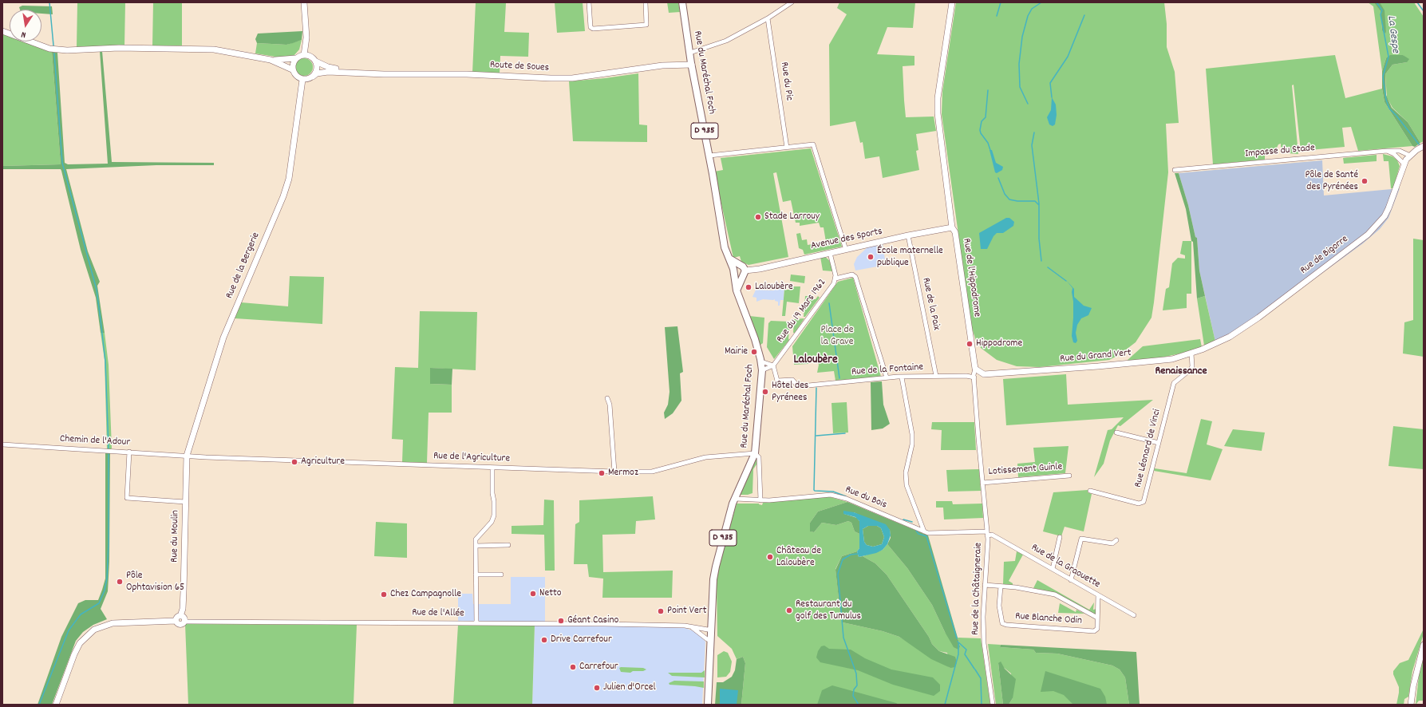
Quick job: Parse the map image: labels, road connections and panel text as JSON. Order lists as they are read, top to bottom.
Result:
{
  "streets": {
    "main road": [
      "Route de Soues",
      "Rue du Maréchal Foch",
      "D 935",
      "Avenue des Sports",
      "Rue de Bigorre",
      "Rue de la Bergerie",
      "Rue de l'Hippodrome",
      "Rue du Grand Vert",
      "Rue du Moulin"
    ],
    "street": [
      "Rue du Pic",
      "Impasse du Stade",
      "Rue de la Paix",
      "Rue du 19 Mars 1962",
      "Rue de la Fontaine",
      "Chemin de l'Adour",
      "Rue Léonard de Vinci",
      "Rue de l'Agriculture",
      "Lotissement Guinle",
      "Rue du Bois",
      "Rue de la Graouette",
      "Rue de la Châtaigneraie",
      "Rue de l'Allée",
      "Rue Blanche Odin"
    ]
  },
  "crossings": [
    ["Route de Soues", "Rue du Maréchal Foch"],
    ["Route de Soues", "Rue de la Bergerie"],
    ["Rue du Maréchal Foch", "D 935"],
    ["Rue du Maréchal Foch", "Avenue des Sports"],
    ["Rue du Maréchal Foch", "Rue de l'Agriculture"],
    ["Rue du Maréchal Foch", "Rue du Bois"],
    ["Rue du Maréchal Foch", "Rue de l'Allée"],
    ["D 935", "Rue de l'Allée"],
    ["Impasse du Stade", "Rue de Bigorre"],
    ["Avenue des Sports", "Rue de l'Hippodrome"],
    ["Avenue des Sports", "Rue de la Paix"],
    ["Avenue des Sports", "Rue du 19 Mars 1962"],
    ["Rue de Bigorre", "Rue du Grand Vert"],
    ["Rue de la Bergerie", "Chemin de l'Adour"],
    ["Rue de la Bergerie", "Rue de l'Agriculture"],
    ["Rue de la Bergerie", "Rue du Moulin"],
    ["Rue de l'Hippodrome", "Rue de la Fontaine"],
    ["Rue de l'Hippodrome", "Lotissement Guinle"],
    ["Rue de l'Hippodrome", "Rue du Bois"],
    ["Rue de l'Hippodrome", "Rue de la Graouette"],
    ["Rue de l'Hippodrome", "Rue de la Châtaigneraie"],
    ["Rue de la Paix", "Rue de la Fontaine"],
    ["Rue du 19 Mars 1962", "Rue de la Fontaine"],
    ["Rue du Grand Vert", "Rue Léonard de Vinci"],
    ["Chemin de l'Adour", "Rue de l'Agriculture"],
    ["Chemin de l'Adour", "Rue du Moulin"],
    ["Rue de l'Agriculture", "Rue du Moulin"],
    ["Rue du Bois", "Rue de la Graouette"],
    ["Rue du Bois", "Rue de la Châtaigneraie"],
    ["Rue du Moulin", "Rue de l'Allée"],
    ["Rue de la Graouette", "Rue de la Châtaigneraie"],
    ["Rue de la Graouette", "Rue Blanche Odin"]
  ],
  "districts": ["Laloubère", "Renaissance"],
  "water": ["La Gespe"],
  "parks": ["Place de la Grave"],
  "places": [
    "Pôle de Santé des Pyrénées",
    "Stade Larrouy",
    "École maternelle publique",
    "Laloubère",
    "Hippodrome",
    "Mairie",
    "Hôtel des Pyrénees",
    "Agriculture",
    "Mermoz",
    "Château de Laloubère",
    "Pôle Ophtavision 65",
    "Netto",
    "Chez Campagnolle",
    "Restaurant du golf des Tumulus",
    "Point Vert",
    "Géant Casino",
    "Drive Carrefour",
    "Carrefour",
    "Julien d'Orcel"
  ],
  "north": "bottom"
}
